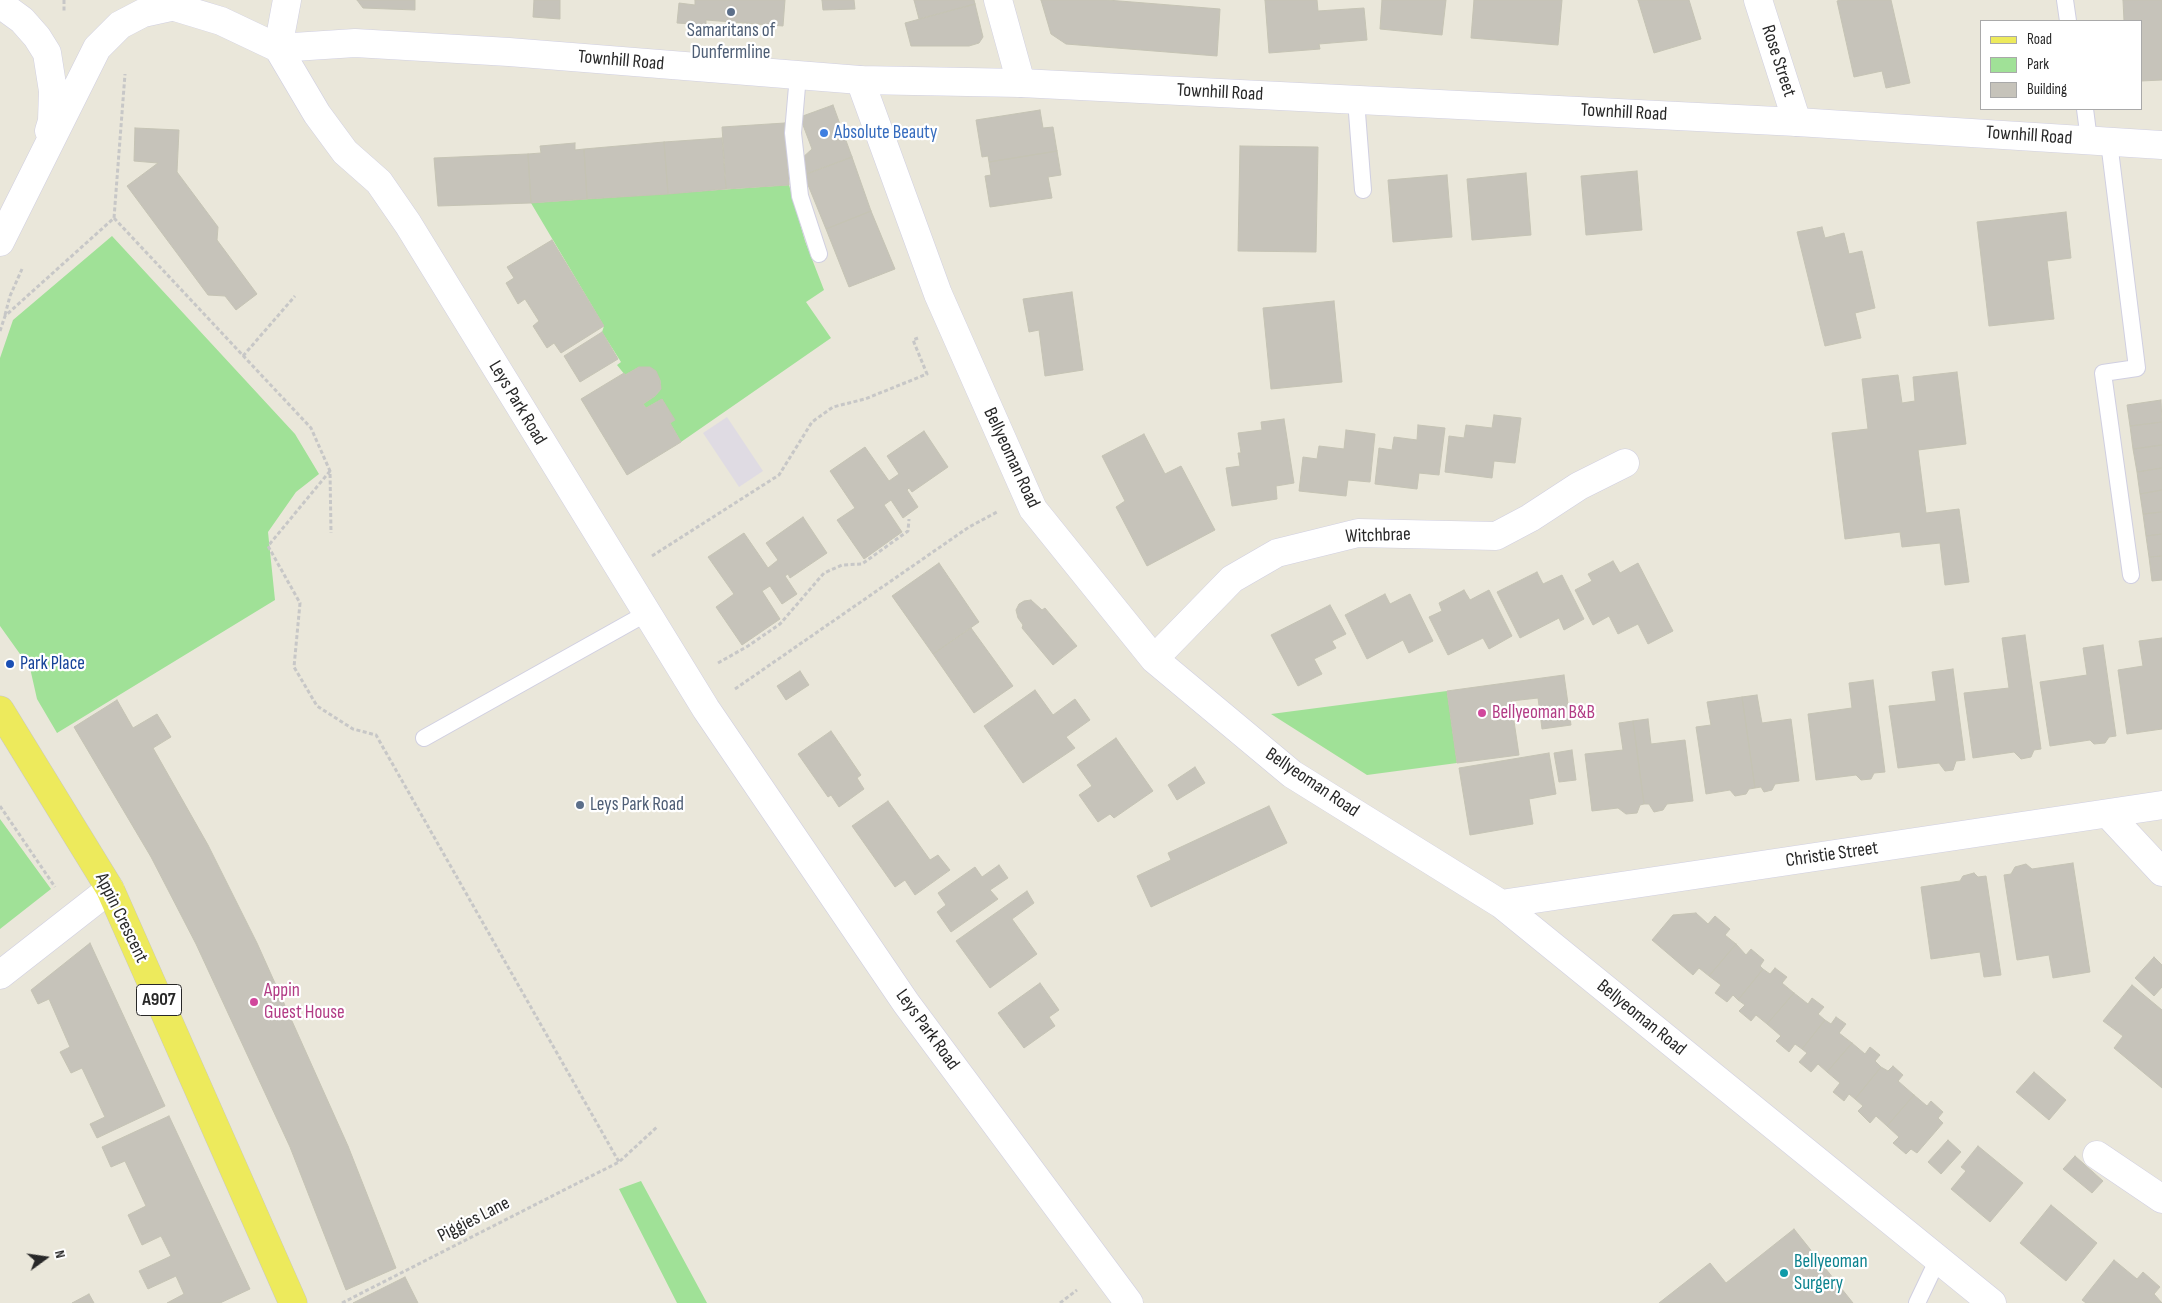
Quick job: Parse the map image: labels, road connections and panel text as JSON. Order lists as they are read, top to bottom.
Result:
{
  "streets": {
    "main road": ["Appin Crescent", "A907"],
    "street": [
      "Townhill Road",
      "Rose Street",
      "Leys Park Road",
      "Bellyeoman Road",
      "Witchbrae",
      "Christie Street"
    ],
    "path": ["Piggies Lane"]
  },
  "crossings": [
    ["Townhill Road", "Rose Street"],
    ["Townhill Road", "Leys Park Road"],
    ["Townhill Road", "Bellyeoman Road"],
    ["Bellyeoman Road", "Witchbrae"],
    ["Bellyeoman Road", "Christie Street"]
  ],
  "places": [
    "Samaritans of Dunfermline",
    "Absolute Beauty",
    "Park Place",
    "Bellyeoman B&B",
    "Leys Park Road",
    "Appin Guest House",
    "Bellyeoman Surgery"
  ],
  "legend": ["Road", "Park", "Building"],
  "north": "right"
}
